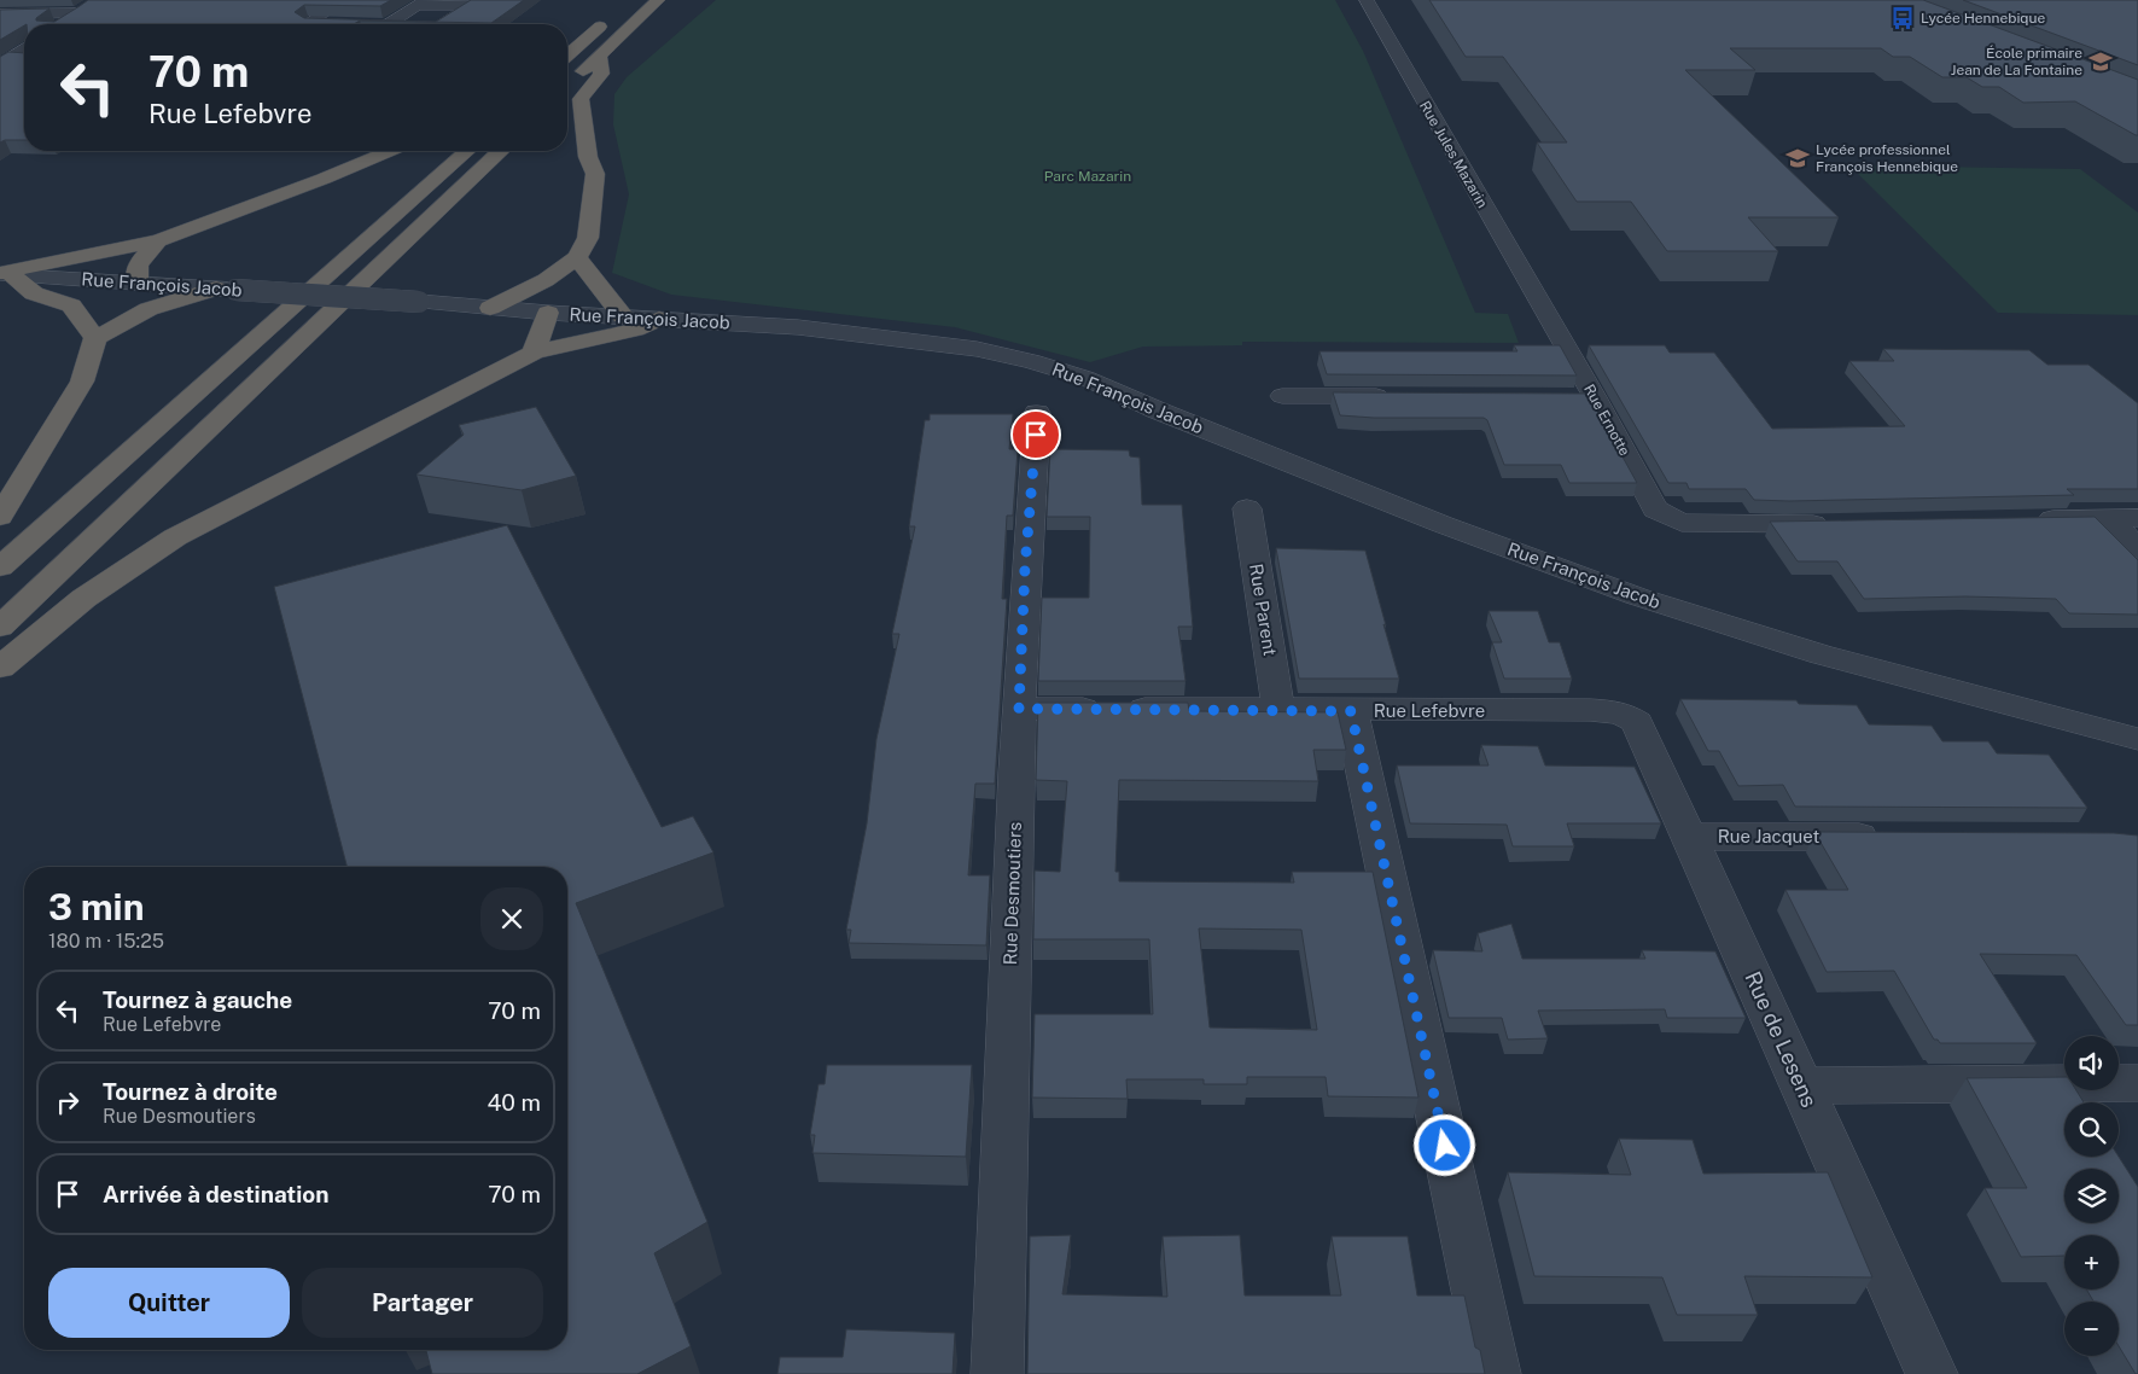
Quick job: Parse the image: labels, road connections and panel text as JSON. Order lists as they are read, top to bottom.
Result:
{
  "streets": {
    "street": [
      "Rue Jules Mazarin",
      "Rue François Jacob",
      "Rue Ernotte",
      "Rue Parent",
      "Rue Lefebvre",
      "Rue Jacquet",
      "Rue Desmoutiers",
      "Rue de Lesens"
    ]
  },
  "crossings": [
    ["Rue Jules Mazarin", "Rue Ernotte"],
    ["Rue Parent", "Rue Lefebvre"],
    ["Rue Lefebvre", "Rue Desmoutiers"],
    ["Rue Lefebvre", "Rue de Lesens"],
    ["Rue Jacquet", "Rue de Lesens"]
  ],
  "parks": ["Parc Mazarin"],
  "places": {
    "bus stop": ["Lycée Hennebique"],
    "school or university": ["École primaire Jean de La Fontaine", "Lycée professionnel François Hennebique"]
  },
  "page": {
    "turn": ["70 m", "Rue Lefebvre"],
    "heading": ["3 min", "180 m · 15:25"],
    "list": [
      {
        "name": "Tournez à gauche",
        "note": "Rue Lefebvre",
        "value": "70 m"
      },
      {
        "name": "Tournez à droite",
        "note": "Rue Desmoutiers",
        "value": "40 m"
      },
      {
        "name": "Arrivée à destination",
        "value": "70 m"
      }
    ],
    "map_buttons": ["+", "−"],
    "buttons": ["Quitter", "Partager"]
  }
}
